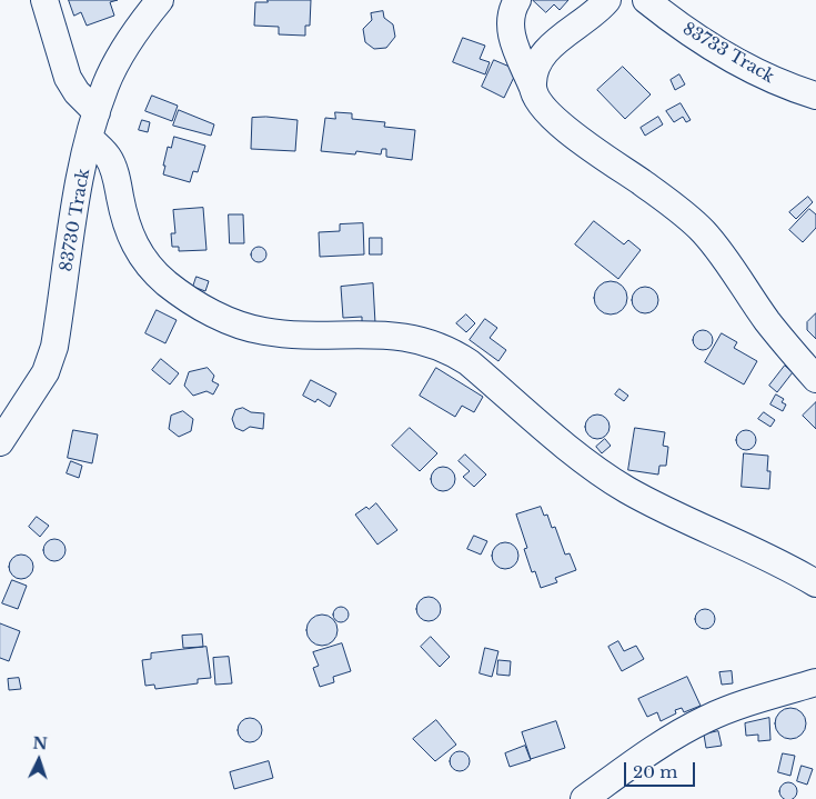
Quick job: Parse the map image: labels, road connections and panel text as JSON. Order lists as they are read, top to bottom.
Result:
{
  "streets": {
    "street": ["83733 Track", "83730 Track"]
  },
  "scale_bar": "20 m",
  "north": "top"
}
